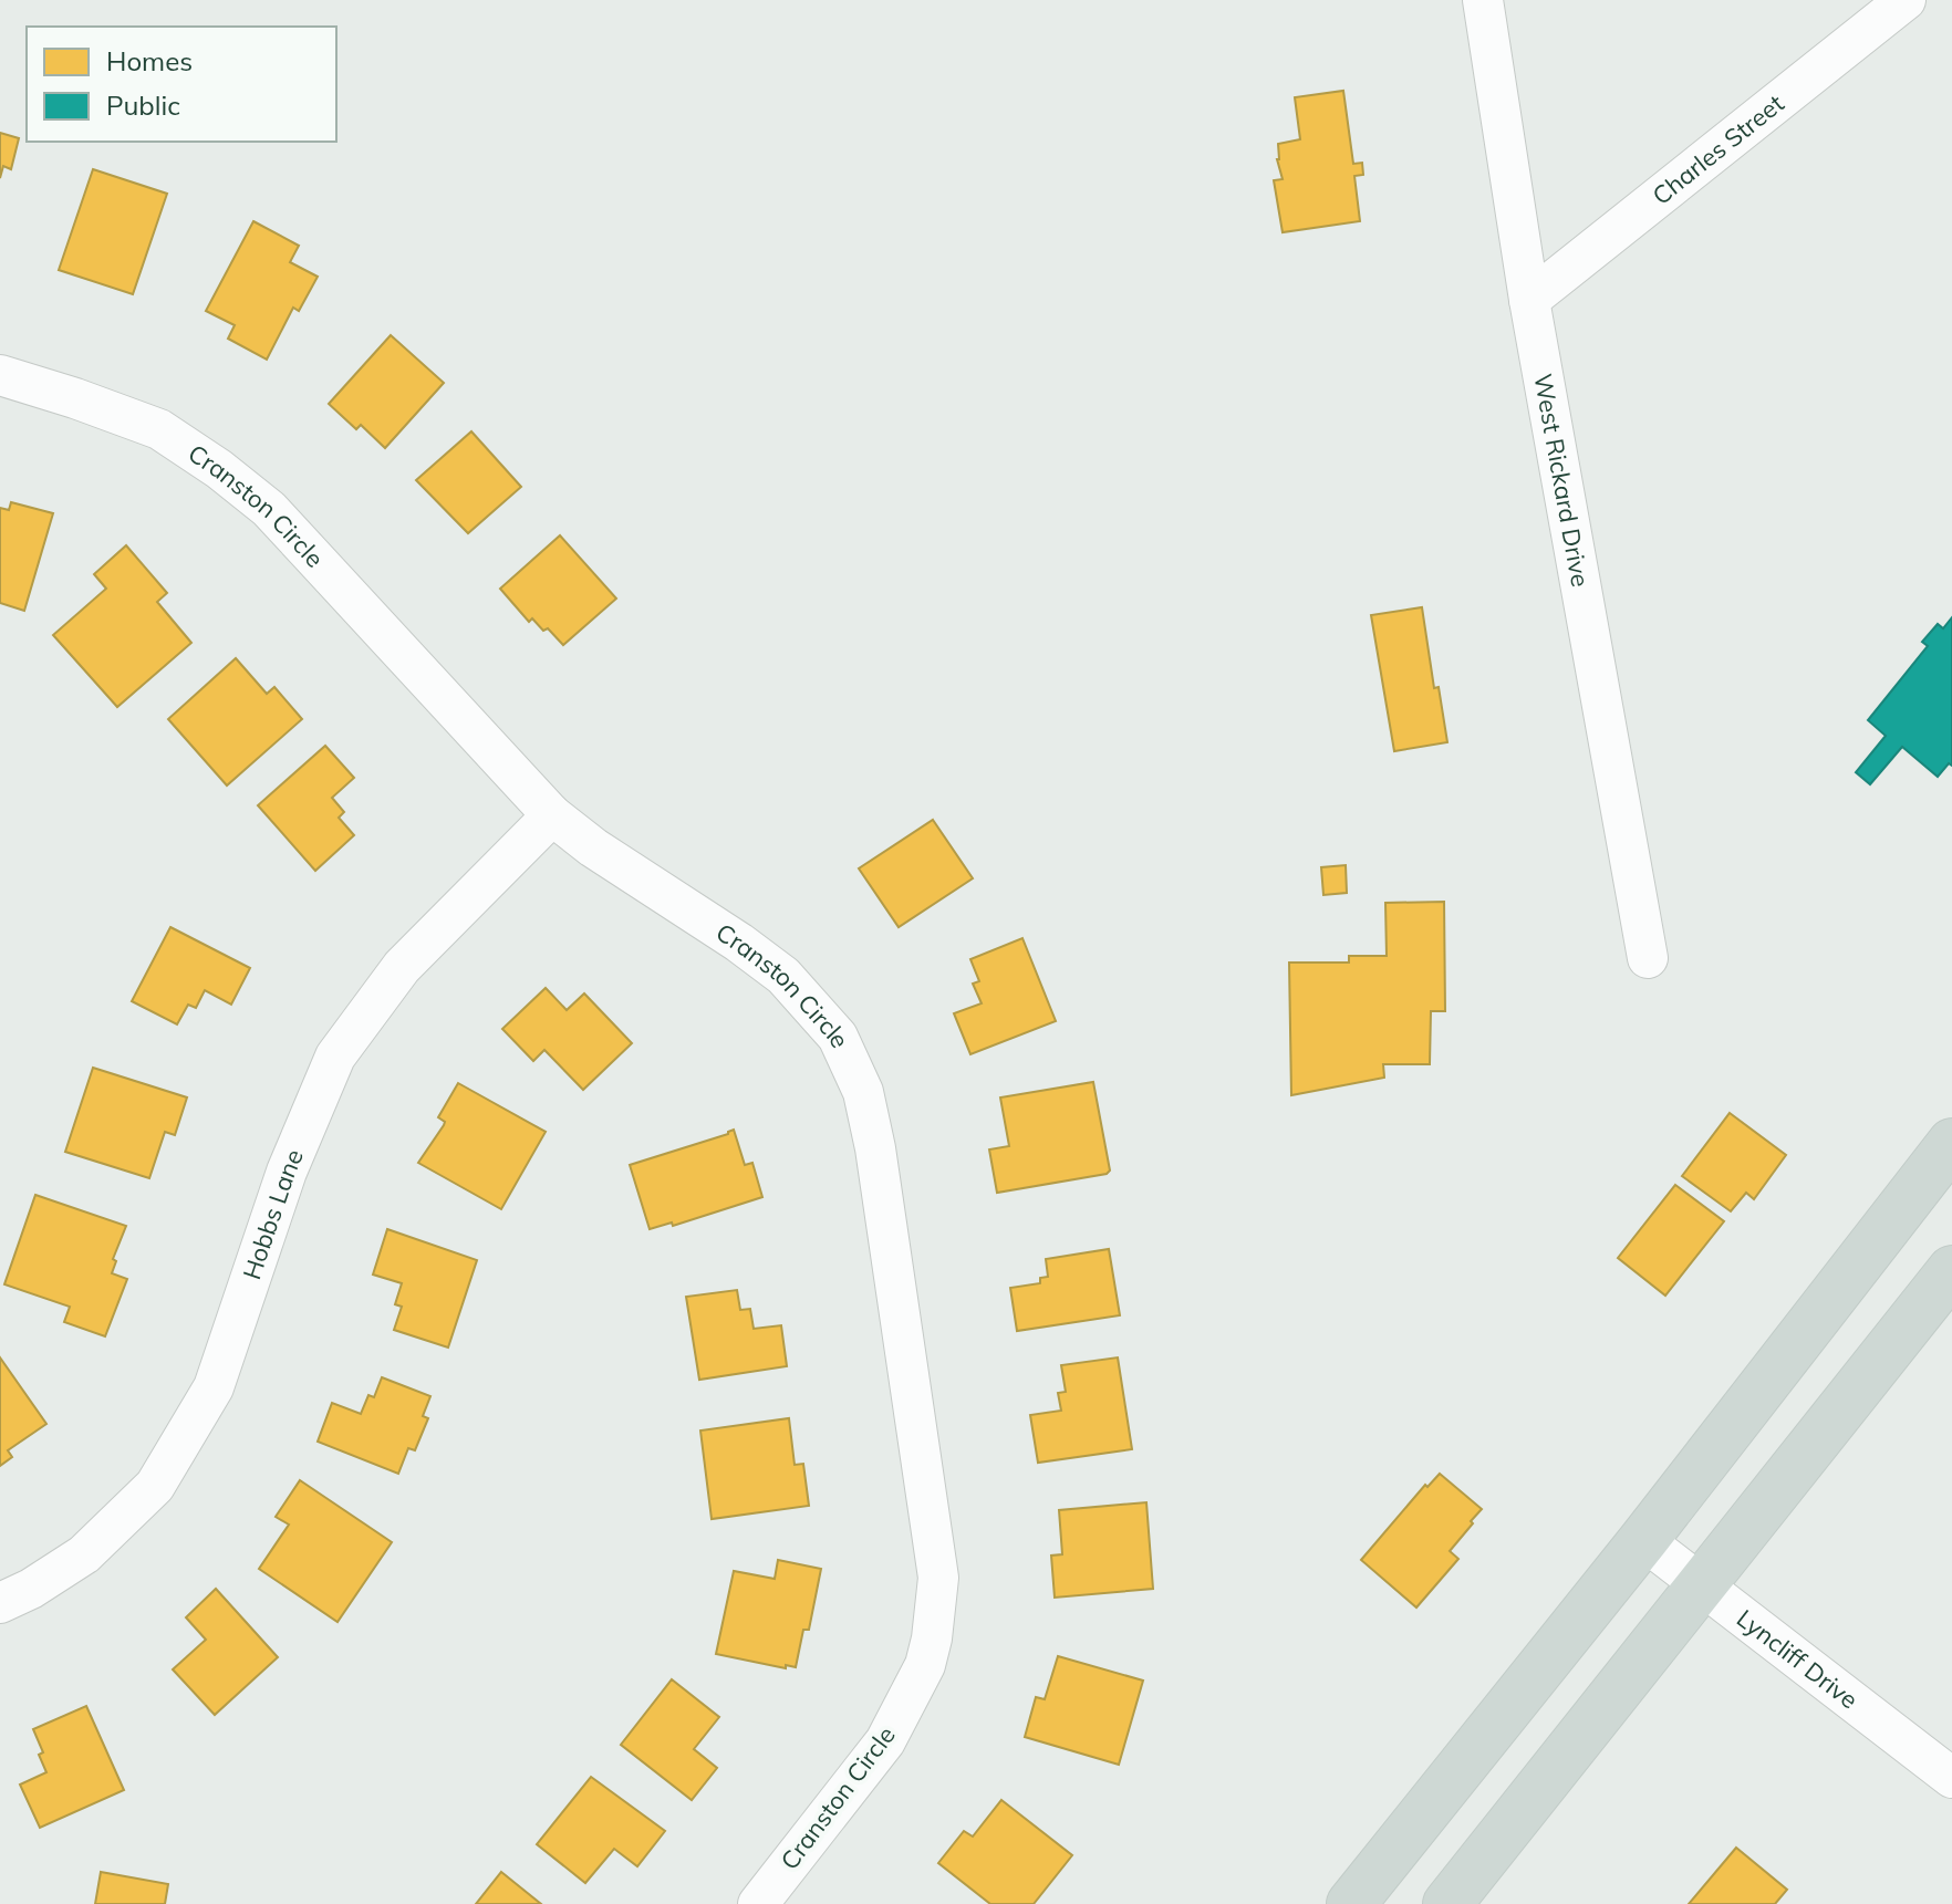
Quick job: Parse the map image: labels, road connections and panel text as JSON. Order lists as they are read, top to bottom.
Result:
{
  "streets": {
    "street": [
      "Charles Street",
      "West Rickard Drive",
      "Cranston Circle",
      "Hobbs Lane",
      "Lyncliff Drive"
    ]
  },
  "crossings": [
    ["Charles Street", "West Rickard Drive"],
    ["Cranston Circle", "Hobbs Lane"]
  ],
  "legend": ["Homes", "Public"]
}
